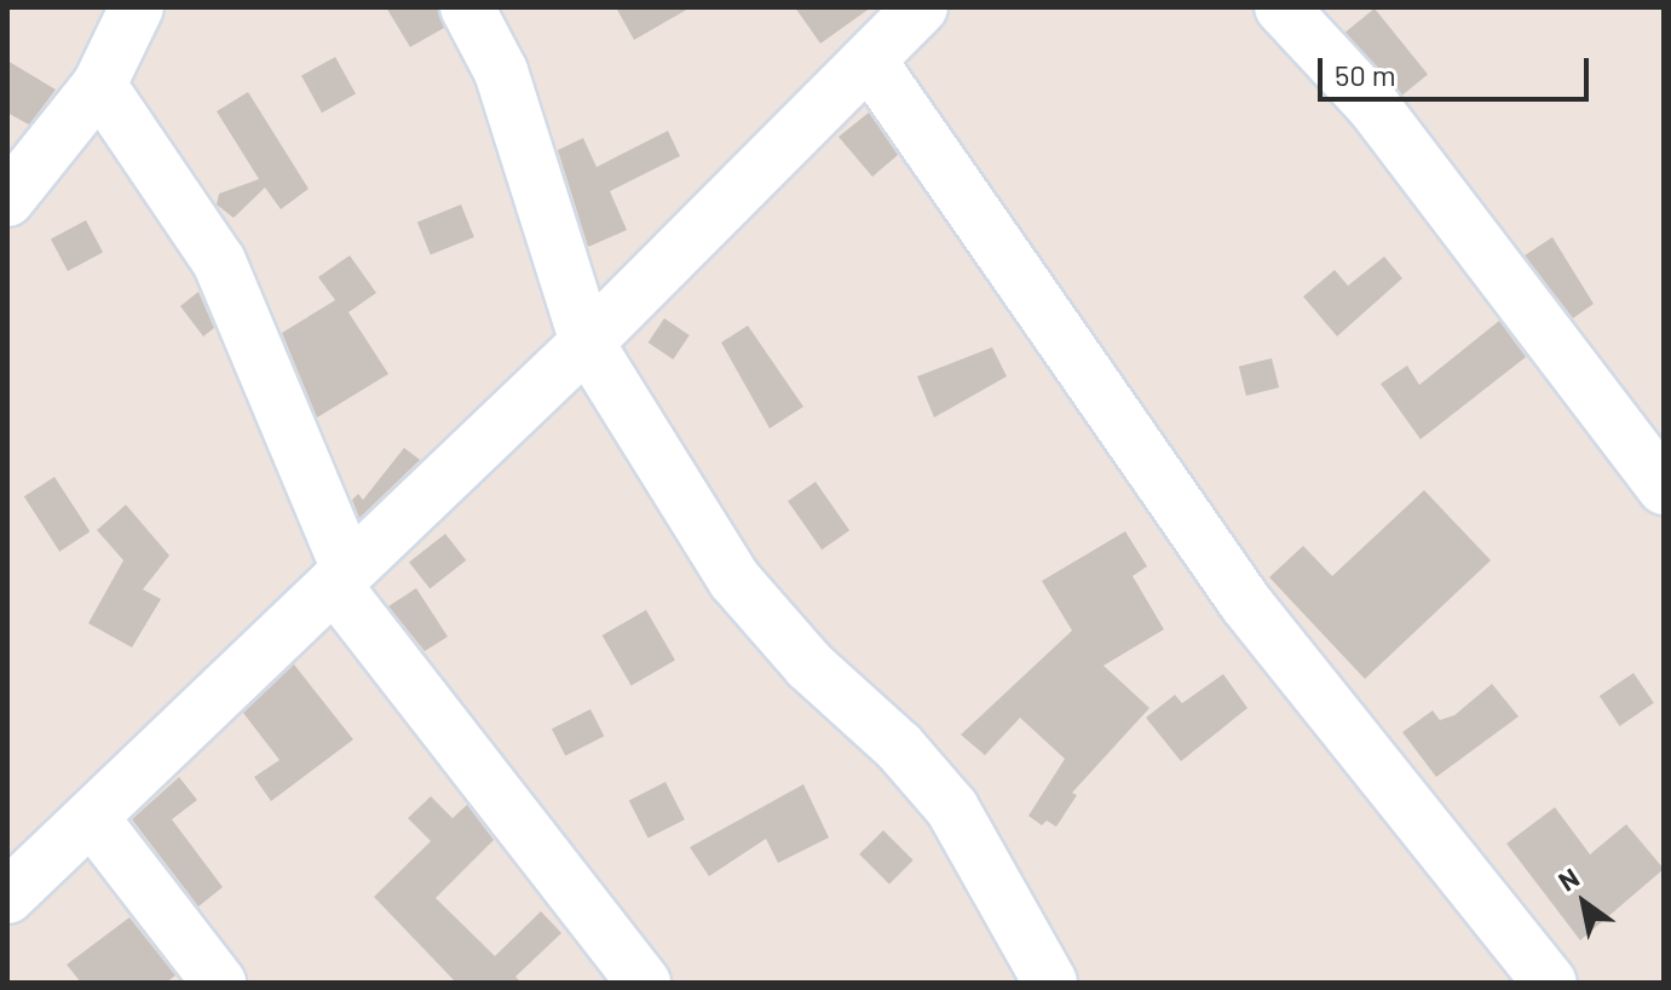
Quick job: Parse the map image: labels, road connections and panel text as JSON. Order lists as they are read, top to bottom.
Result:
{
  "scale_bar": "50 m",
  "north": "top left"
}
